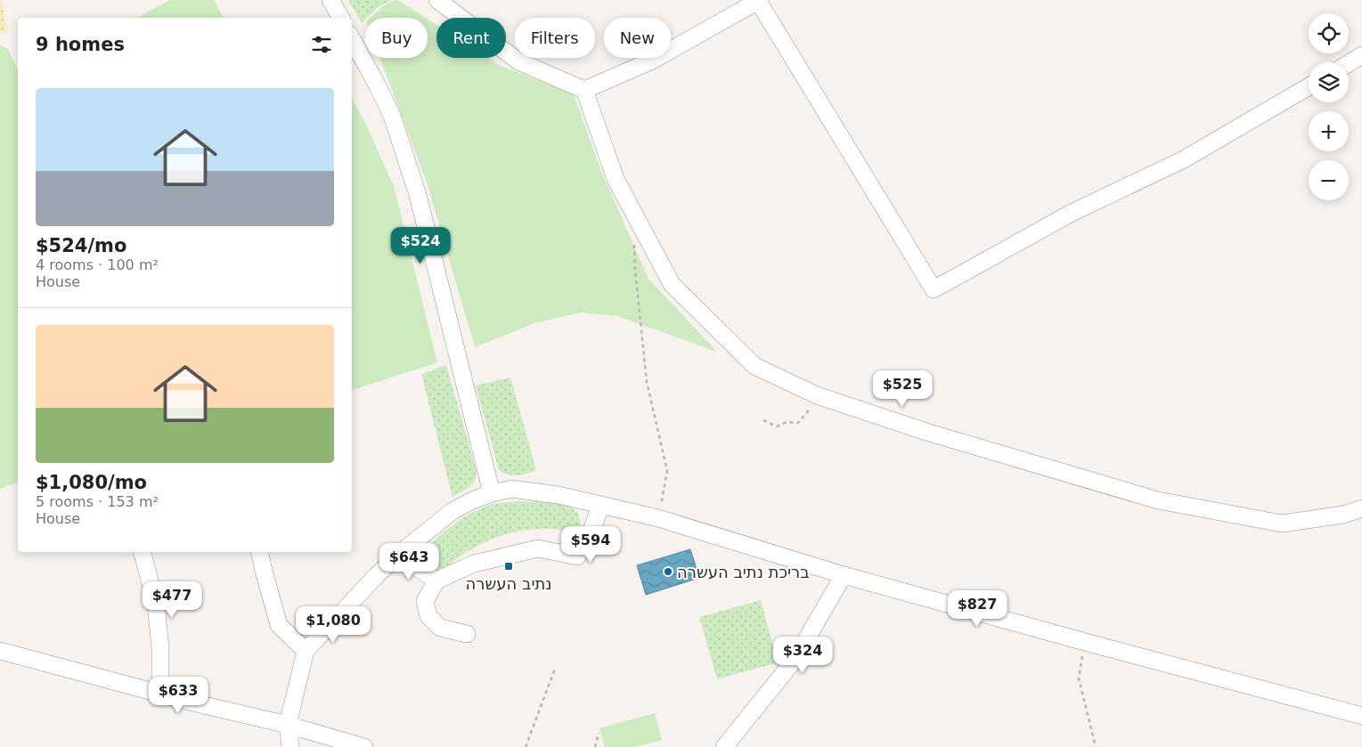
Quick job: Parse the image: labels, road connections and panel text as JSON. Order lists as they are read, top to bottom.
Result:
{
  "places": {
    "transit": ["נתיב העשרה"],
    "other": ["בריכת נתיב העשרה"]
  },
  "page": {
    "map_buttons": ["+", "−"],
    "chip": [
      "Buy",
      "Rent",
      "Filters",
      "New"
    ],
    "heading": "9 homes",
    "list": [
      {
        "name": "$524/mo",
        "note": "4 rooms · 100 m² · House"
      },
      {
        "name": "$1,080/mo",
        "note": "5 rooms · 153 m² · House"
      }
    ],
    "price": [
      "$524",
      "$525",
      "$594",
      "$643",
      "$477",
      "$827",
      "$1,080",
      "$324",
      "$633"
    ]
  }
}
